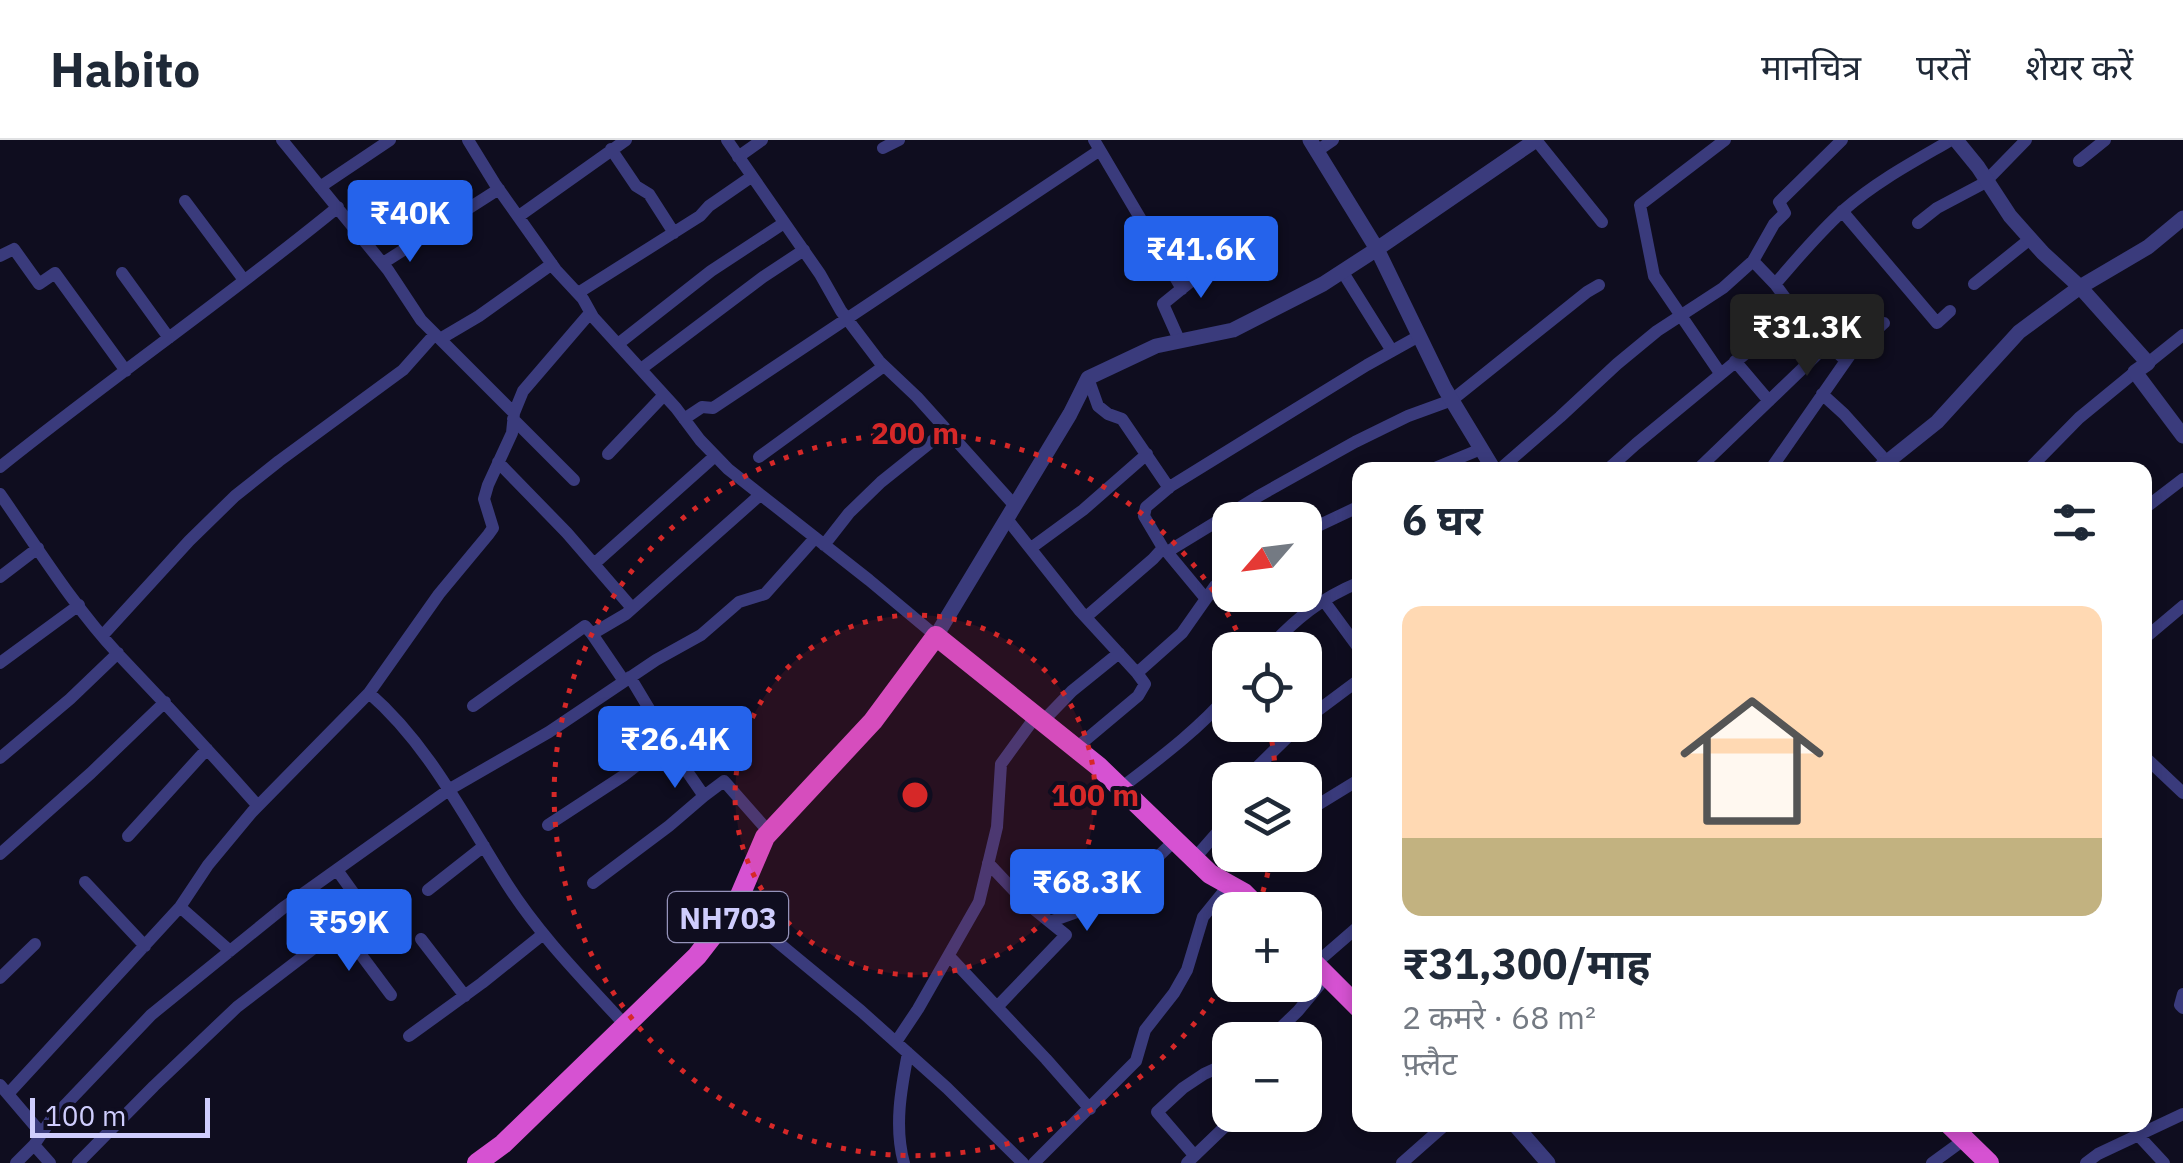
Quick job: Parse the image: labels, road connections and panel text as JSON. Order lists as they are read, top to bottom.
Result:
{
  "streets": {
    "highway": ["NH703"]
  },
  "scale_bar": "100 m",
  "north": "bottom left",
  "page": {
    "header": "Habito",
    "nav": ["मानचित्र", "परतें", "शेयर करें"],
    "price": [
      "₹40K",
      "₹41.6K",
      "₹31.3K",
      "₹26.4K",
      "₹68.3K",
      "₹59K"
    ],
    "heading": "6 घर",
    "map_buttons": ["+", "−"],
    "list": [
      {
        "name": "₹31,300/माह",
        "note": "2 कमरे · 68 m² · फ़्लैट"
      }
    ],
    "scale": "100 m"
  },
  "rings": ["200 m", "100 m"]
}
